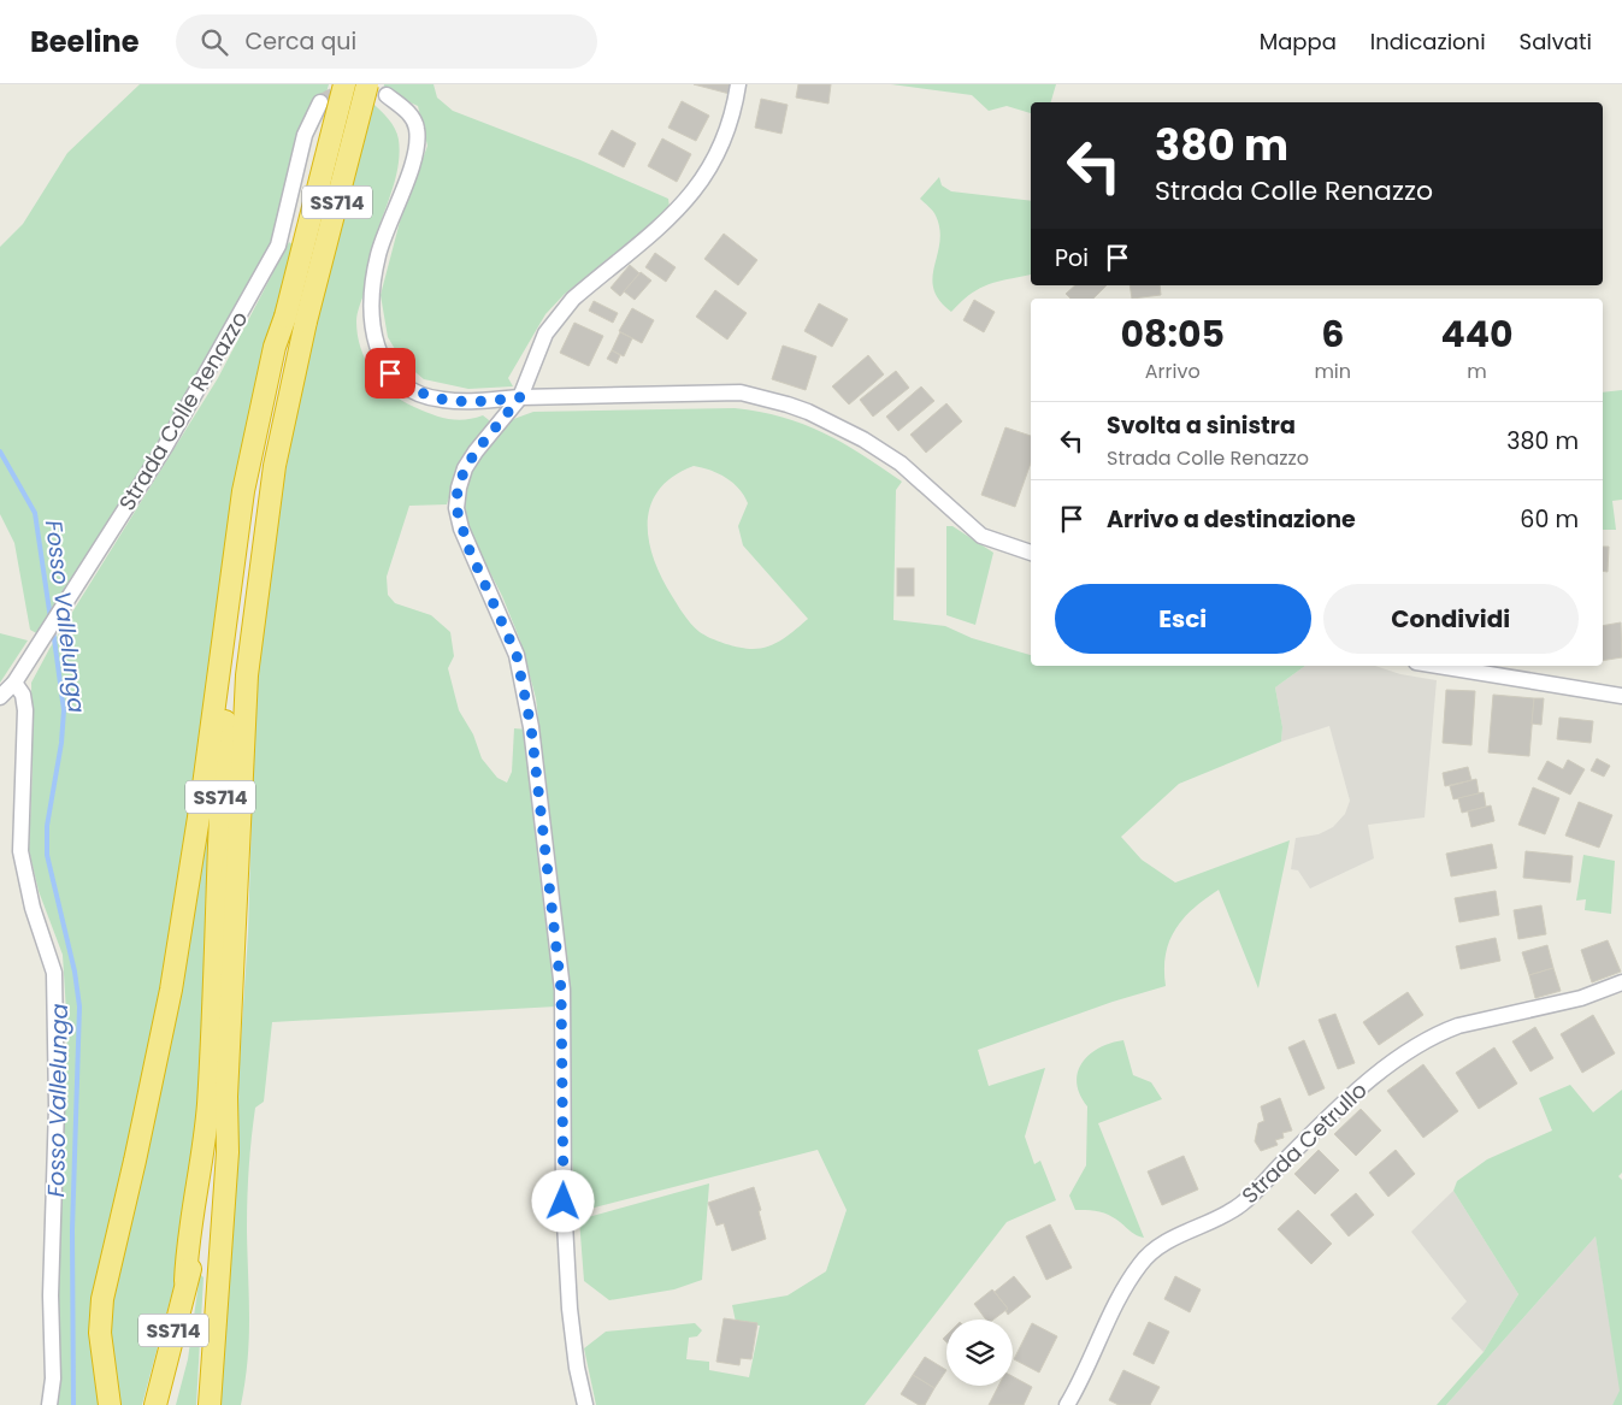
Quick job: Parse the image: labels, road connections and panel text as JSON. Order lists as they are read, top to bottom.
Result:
{
  "streets": {
    "highway": ["SS714"],
    "street": ["Strada Colle Renazzo", "Strada Cetrullo"]
  },
  "water": ["Fosso Vallelunga"],
  "page": {
    "header": "Beeline",
    "search": "Cerca qui",
    "nav": ["Mappa", "Indicazioni", "Salvati"],
    "turn": ["380 m", "Strada Colle Renazzo"],
    "then": "Poi",
    "eta": [
      "08:05",
      "Arrivo",
      "6",
      "min",
      "440",
      "m"
    ],
    "list": [
      {
        "name": "Svolta a sinistra",
        "note": "Strada Colle Renazzo",
        "value": "380 m"
      },
      {
        "name": "Arrivo a destinazione",
        "value": "60 m"
      }
    ],
    "buttons": ["Esci", "Condividi"]
  }
}
